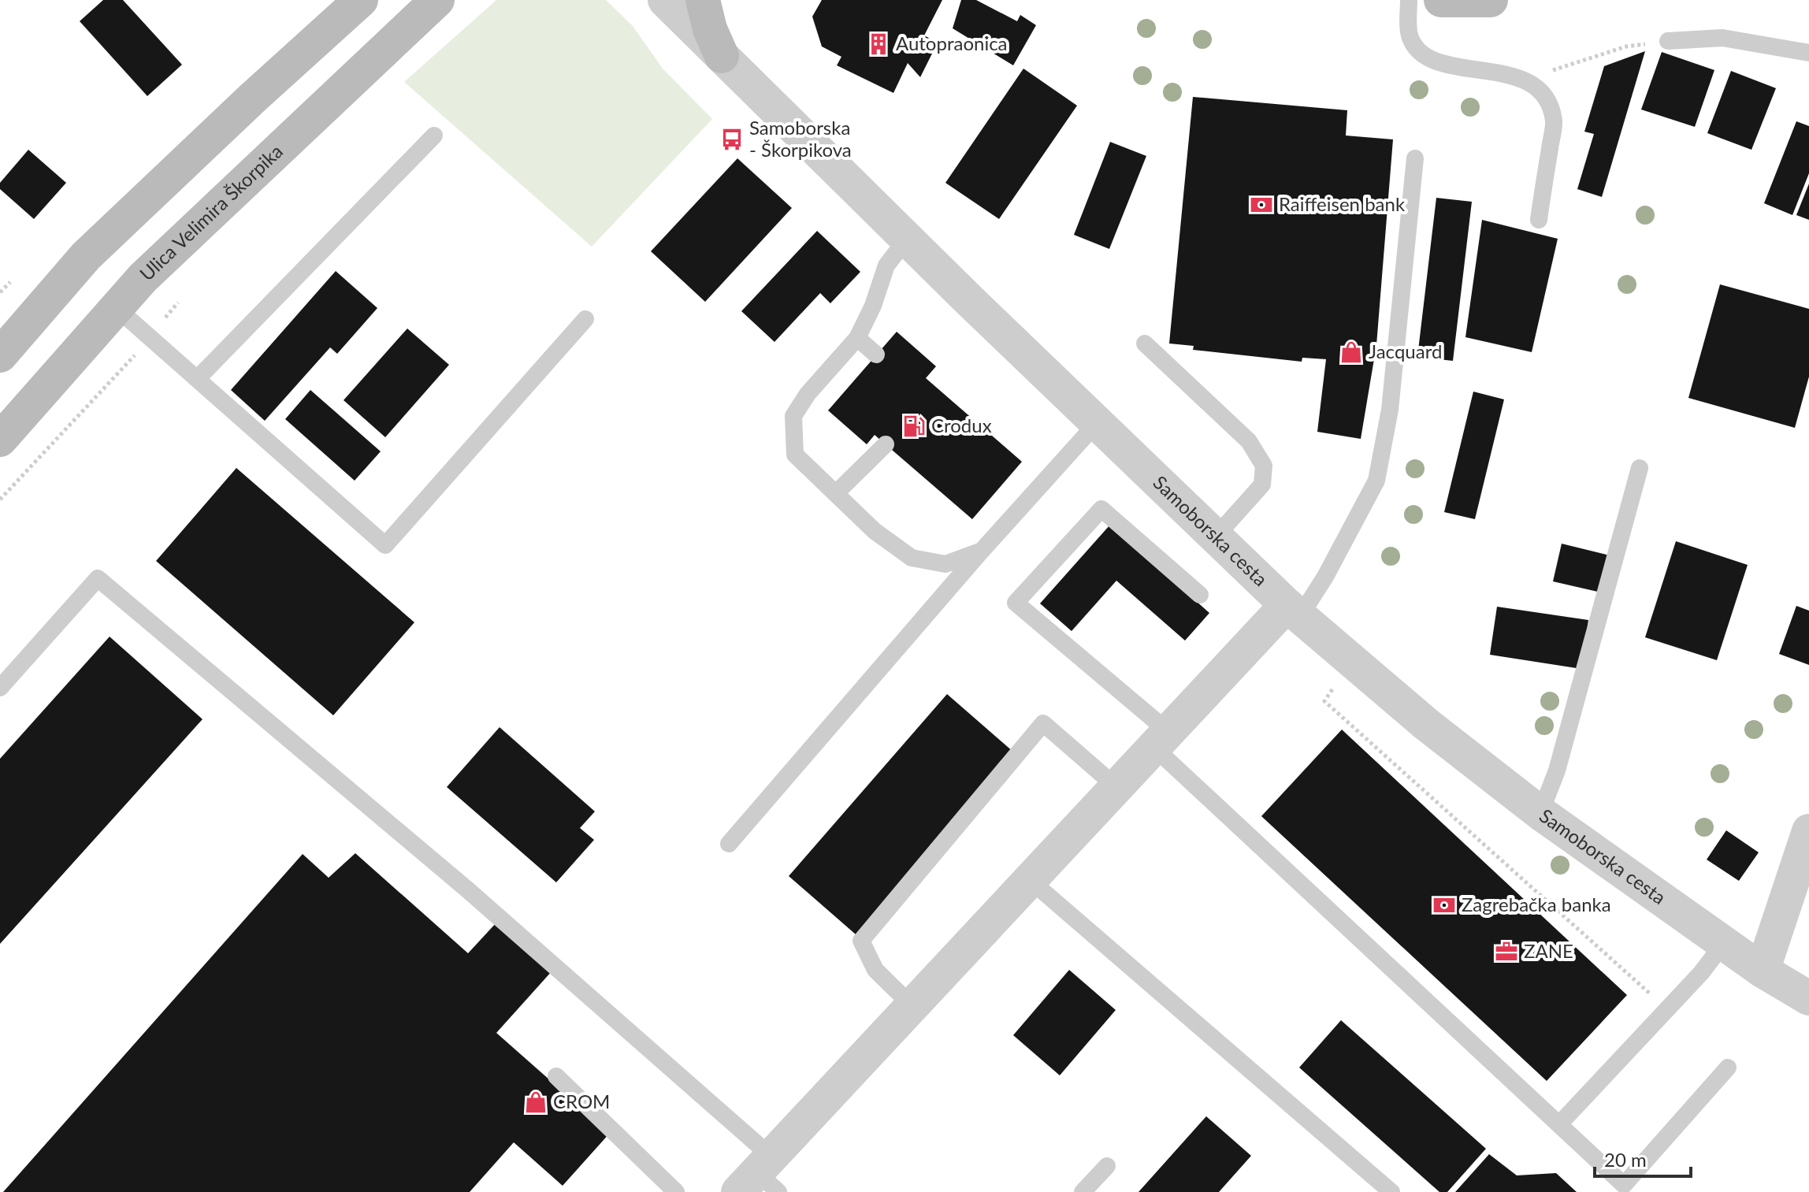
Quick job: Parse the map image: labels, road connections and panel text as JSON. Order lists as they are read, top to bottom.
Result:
{
  "streets": {
    "main road": ["Ulica Velimira Škorpika"],
    "street": ["Samoborska cesta"]
  },
  "places": {
    "building": ["Autopraonica"],
    "bus stop": ["Samoborska - Škorpikova"],
    "bank": ["Raiffeisen bank", "Zagrebačka banka"],
    "shop": ["Jacquard", "CROM"],
    "fuel station": ["Crodux"],
    "office": ["ZANE"]
  },
  "scale_bar": "20 m"
}
